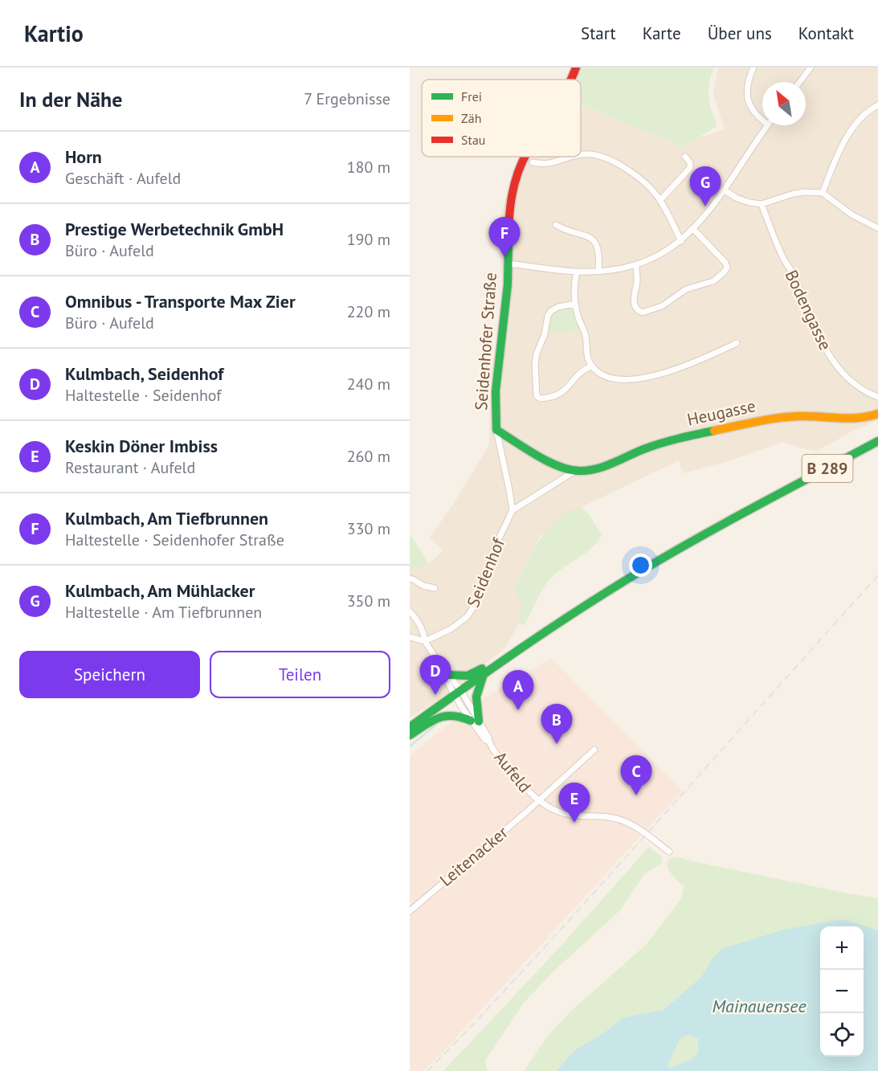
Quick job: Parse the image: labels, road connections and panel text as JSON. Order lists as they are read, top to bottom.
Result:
{
  "streets": {
    "street": [
      "Bodengasse",
      "Seidenhofer Straße",
      "Heugasse",
      "B 289",
      "Seidenhof",
      "Aufeld",
      "Leitenacker"
    ]
  },
  "crossings": [
    ["Seidenhofer Straße", "Heugasse"],
    ["B 289", "Aufeld"],
    ["Aufeld", "Leitenacker"]
  ],
  "water": ["Mainauensee"],
  "legend": ["Frei", "Zäh", "Stau"],
  "north": "top left",
  "page": {
    "header": "Kartio",
    "nav": [
      "Start",
      "Karte",
      "Über uns",
      "Kontakt"
    ],
    "heading": ["In der Nähe", "7 Ergebnisse"],
    "list": [
      {
        "mark": "A",
        "name": "Horn",
        "note": "Geschäft · Aufeld",
        "value": "180 m"
      },
      {
        "mark": "B",
        "name": "Prestige Werbetechnik GmbH",
        "note": "Büro · Aufeld",
        "value": "190 m"
      },
      {
        "mark": "C",
        "name": "Omnibus - Transporte Max Zier",
        "note": "Büro · Aufeld",
        "value": "220 m"
      },
      {
        "mark": "D",
        "name": "Kulmbach, Seidenhof",
        "note": "Haltestelle · Seidenhof",
        "value": "240 m"
      },
      {
        "mark": "E",
        "name": "Keskin Döner Imbiss",
        "note": "Restaurant · Aufeld",
        "value": "260 m"
      },
      {
        "mark": "F",
        "name": "Kulmbach, Am Tiefbrunnen",
        "note": "Haltestelle · Seidenhofer Straße",
        "value": "330 m"
      },
      {
        "mark": "G",
        "name": "Kulmbach, Am Mühlacker",
        "note": "Haltestelle · Am Tiefbrunnen",
        "value": "350 m"
      }
    ],
    "pins": [
      "G",
      "F",
      "D",
      "A",
      "B",
      "C",
      "E"
    ],
    "buttons": ["Speichern", "Teilen"],
    "map_buttons": ["+", "−"]
  }
}
